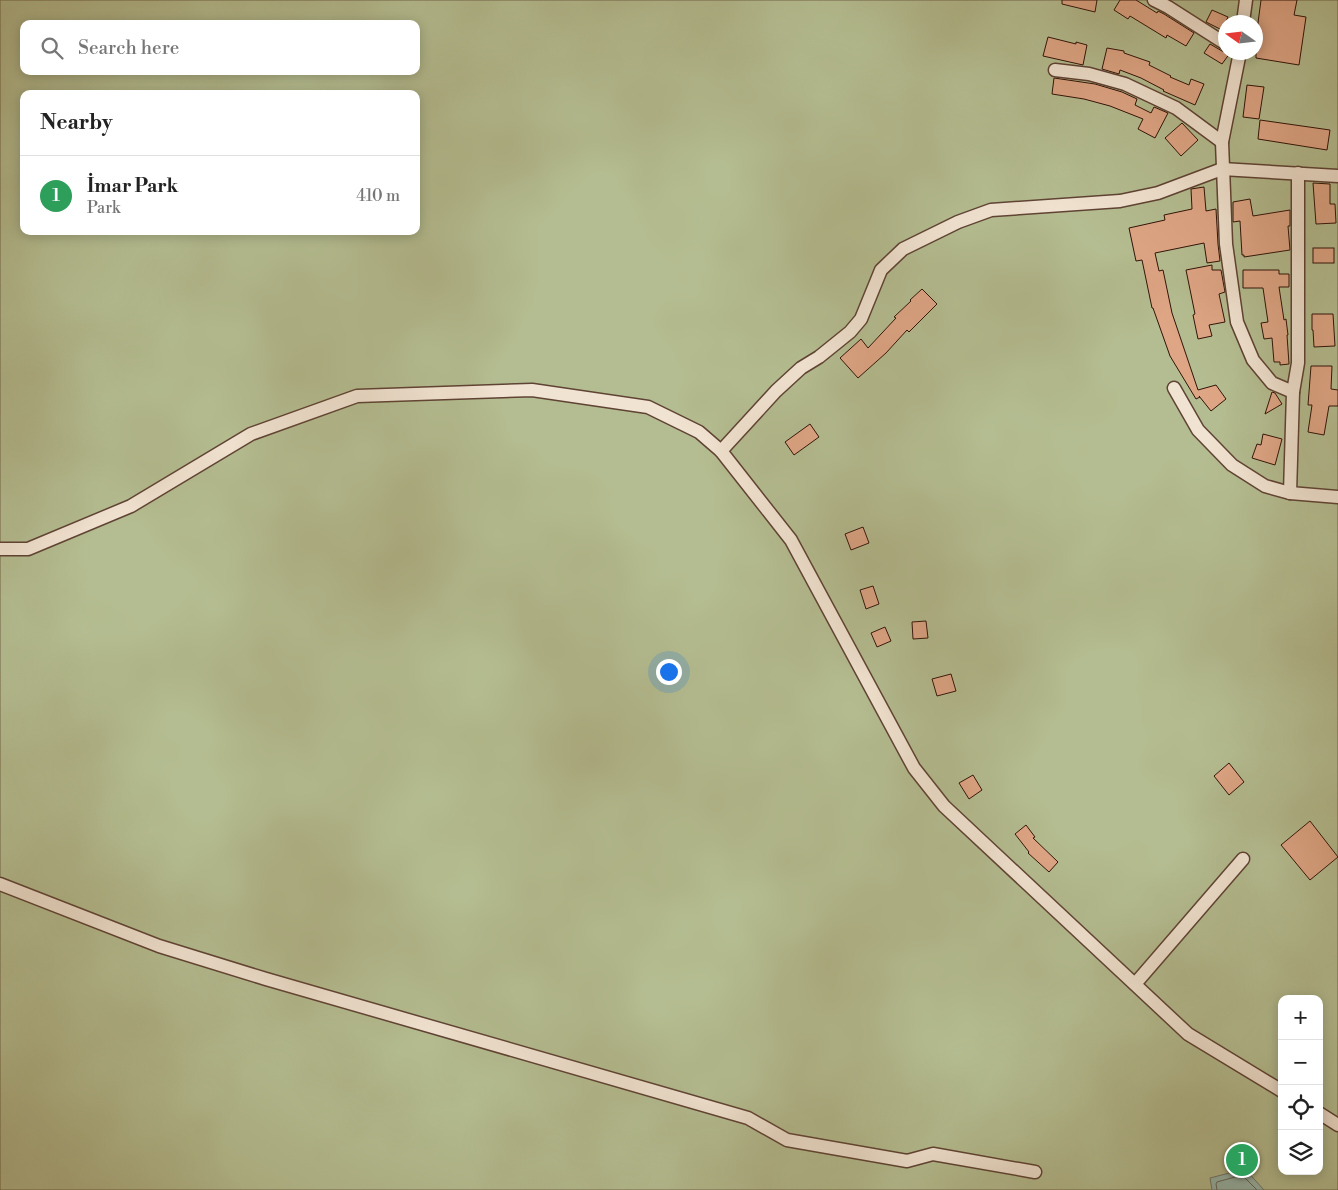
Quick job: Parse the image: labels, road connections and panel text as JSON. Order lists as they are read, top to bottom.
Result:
{
  "north": "left",
  "page": {
    "search": "Search here",
    "heading": "Nearby",
    "list": [
      {
        "mark": "1",
        "name": "İmar Park",
        "note": "Park",
        "value": "410 m"
      }
    ],
    "map_buttons": ["+", "−"],
    "pins": "1"
  }
}
